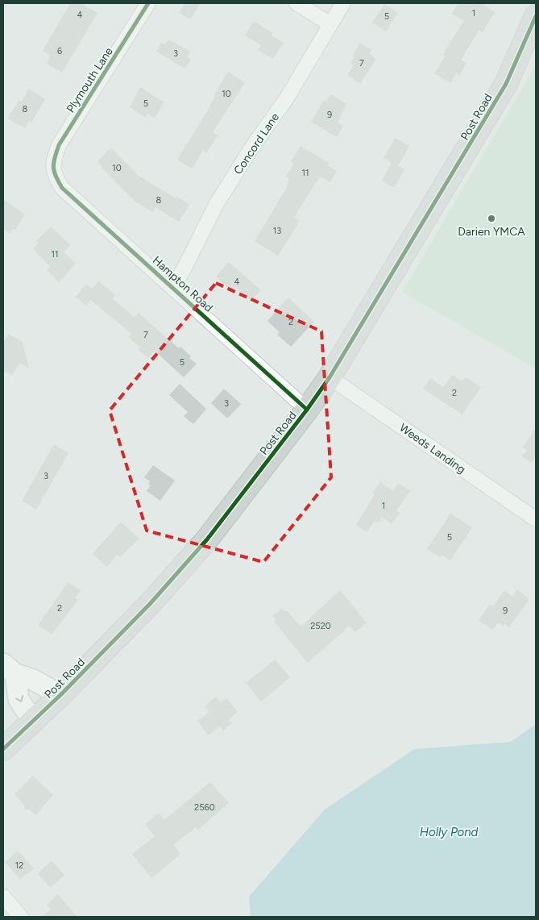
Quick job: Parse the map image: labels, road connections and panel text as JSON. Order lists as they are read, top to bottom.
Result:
{
  "streets": {
    "main road": ["Post Road"],
    "street": [
      "Plymouth Lane",
      "Concord Lane",
      "Hampton Road",
      "Weeds Landing"
    ]
  },
  "crossings": [
    ["Plymouth Lane", "Hampton Road"],
    ["Post Road", "Hampton Road"],
    ["Post Road", "Weeds Landing"],
    ["Concord Lane", "Hampton Road"]
  ],
  "water": ["Holly Pond"],
  "places": ["Darien YMCA"],
  "house_numbers": [
    "1",
    "4",
    "5",
    "6",
    "3",
    "7",
    "10",
    "5",
    "8",
    "9",
    "10",
    "11",
    "8",
    "13",
    "11",
    "4",
    "2",
    "7",
    "5",
    "2",
    "3",
    "3",
    "1",
    "5",
    "2",
    "9",
    "2520",
    "2560",
    "12"
  ]
}
